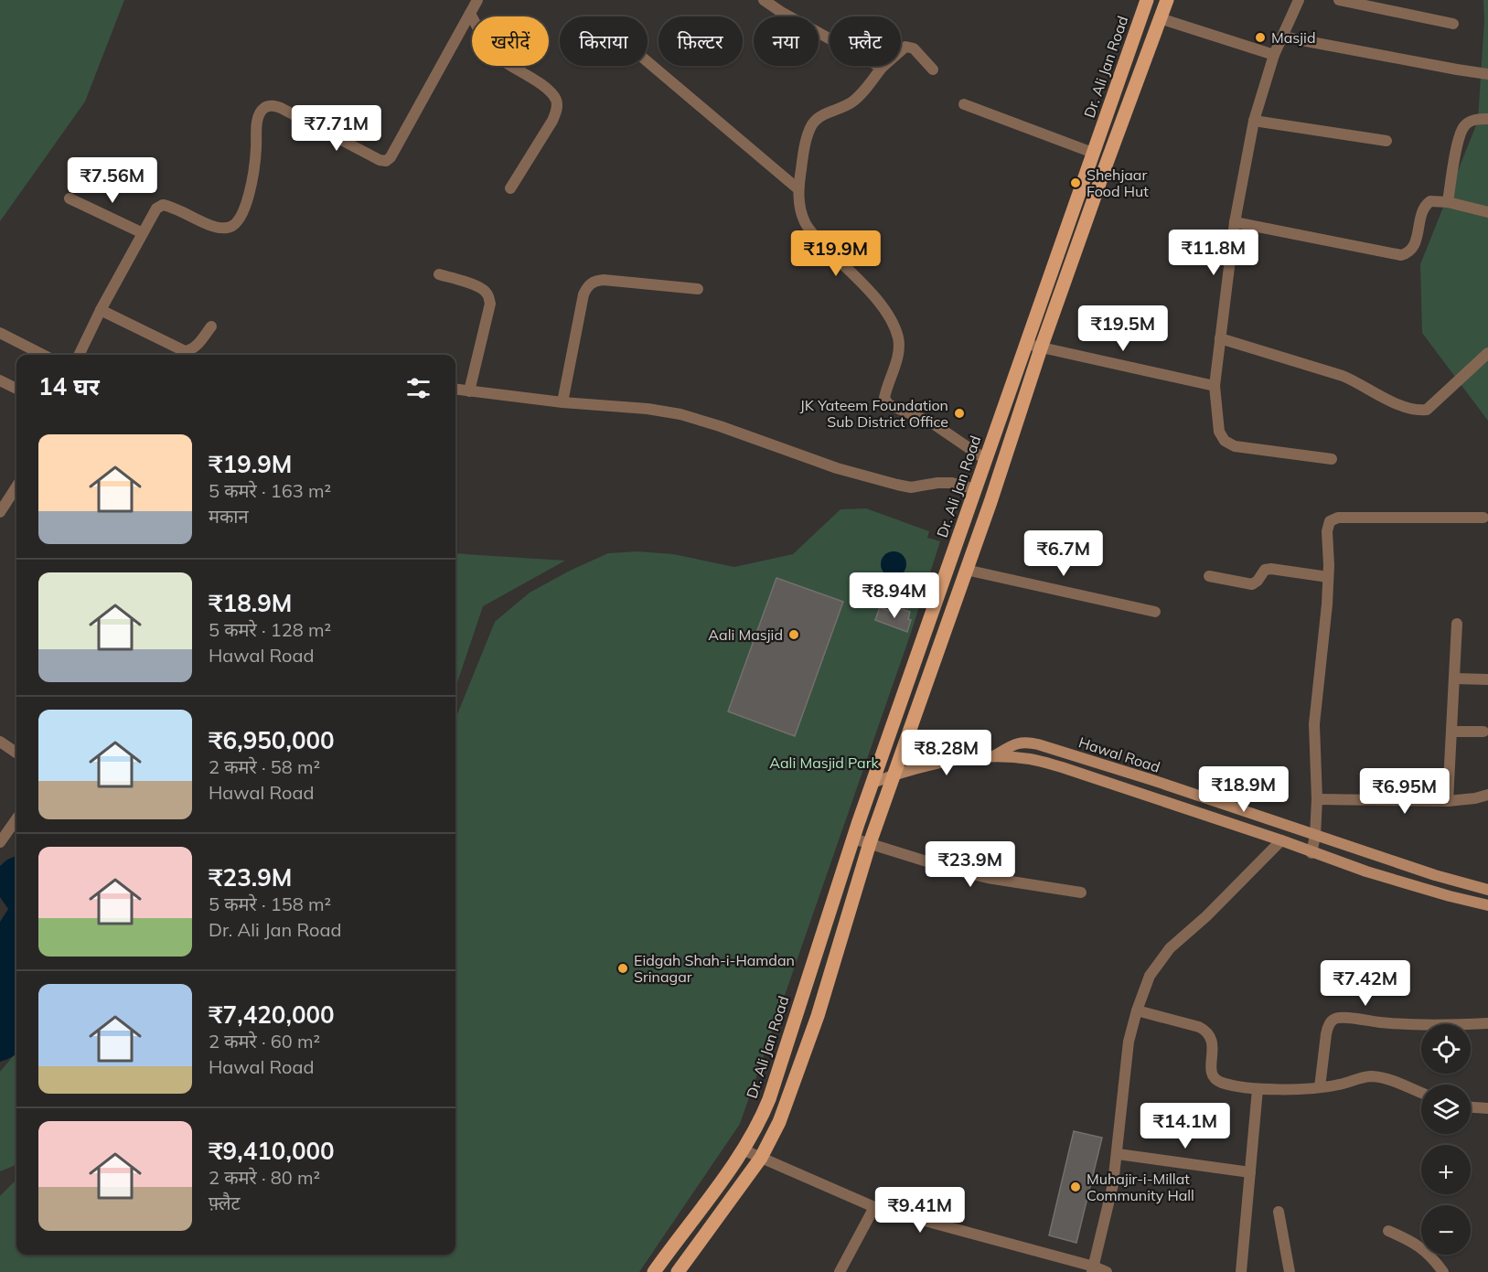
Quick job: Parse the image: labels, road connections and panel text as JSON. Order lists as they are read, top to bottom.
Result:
{
  "streets": {
    "main road": ["Dr. Ali Jan Road", "Hawal Road"]
  },
  "crossings": [
    ["Dr. Ali Jan Road", "Hawal Road"]
  ],
  "parks": ["Aali Masjid Park"],
  "places": [
    "Masjid",
    "Shehjaar Food Hut",
    "JK Yateem Foundation Sub District Office",
    "Aali Masjid",
    "Eidgah Shah-i-Hamdan Srinagar",
    "Muhajir-i-Millat Community Hall"
  ],
  "page": {
    "chip": [
      "खरीदें",
      "किराया",
      "फ़िल्टर",
      "नया",
      "फ़्लैट"
    ],
    "price": [
      "₹7.71M",
      "₹7.56M",
      "₹11.8M",
      "₹19.9M",
      "₹19.5M",
      "₹6.7M",
      "₹8.94M",
      "₹8.28M",
      "₹18.9M",
      "₹6.95M",
      "₹23.9M",
      "₹7.42M",
      "₹14.1M",
      "₹9.41M"
    ],
    "heading": "14 घर",
    "list": [
      {
        "name": "₹19.9M",
        "note": "5 कमरे · 163 m² · मकान"
      },
      {
        "name": "₹18.9M",
        "note": "5 कमरे · 128 m² · Hawal Road"
      },
      {
        "name": "₹6,950,000",
        "note": "2 कमरे · 58 m² · Hawal Road"
      },
      {
        "name": "₹23.9M",
        "note": "5 कमरे · 158 m² · Dr. Ali Jan Road"
      },
      {
        "name": "₹7,420,000",
        "note": "2 कमरे · 60 m² · Hawal Road"
      },
      {
        "name": "₹9,410,000",
        "note": "2 कमरे · 80 m² · फ़्लैट"
      }
    ],
    "map_buttons": ["+", "−"]
  }
}
